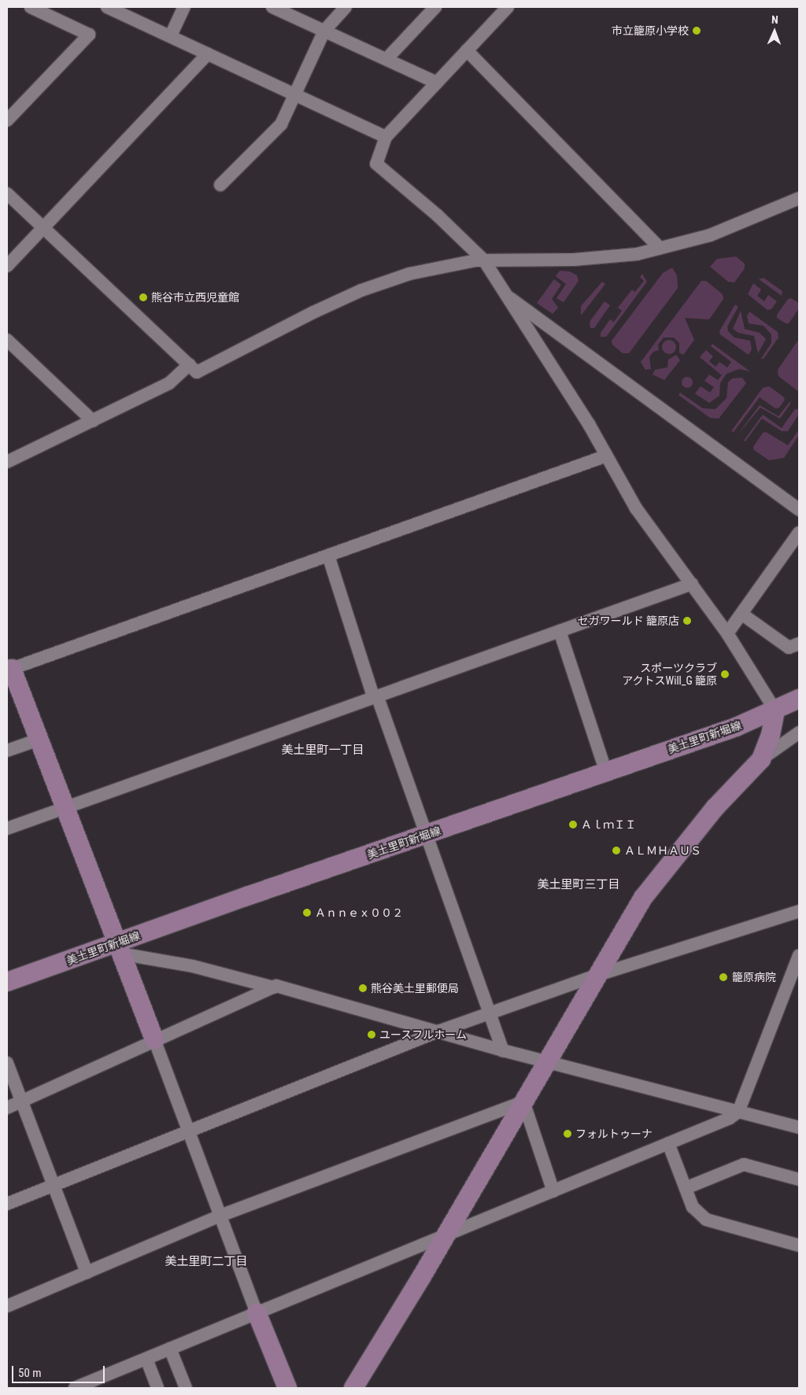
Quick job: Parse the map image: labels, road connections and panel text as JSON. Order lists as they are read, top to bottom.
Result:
{
  "streets": {
    "street": ["美土里町新堀線"]
  },
  "districts": ["美土里町一丁目", "美土里町三丁目", "美土里町二丁目"],
  "places": [
    "市立籠原小学校",
    "熊谷市立西児童館",
    "セガワールド 籠原店",
    "スポーツクラブ アクトスWill_G 籠原",
    "ＡｌｍＩＩ",
    "ＡＬＭＨＡＵＳ",
    "Ａｎｎｅｘ００２",
    "籠原病院",
    "熊谷美土里郵便局",
    "ユースフルホーム",
    "フォルトゥーナ"
  ],
  "scale_bar": "50 m",
  "north": "top"
}
